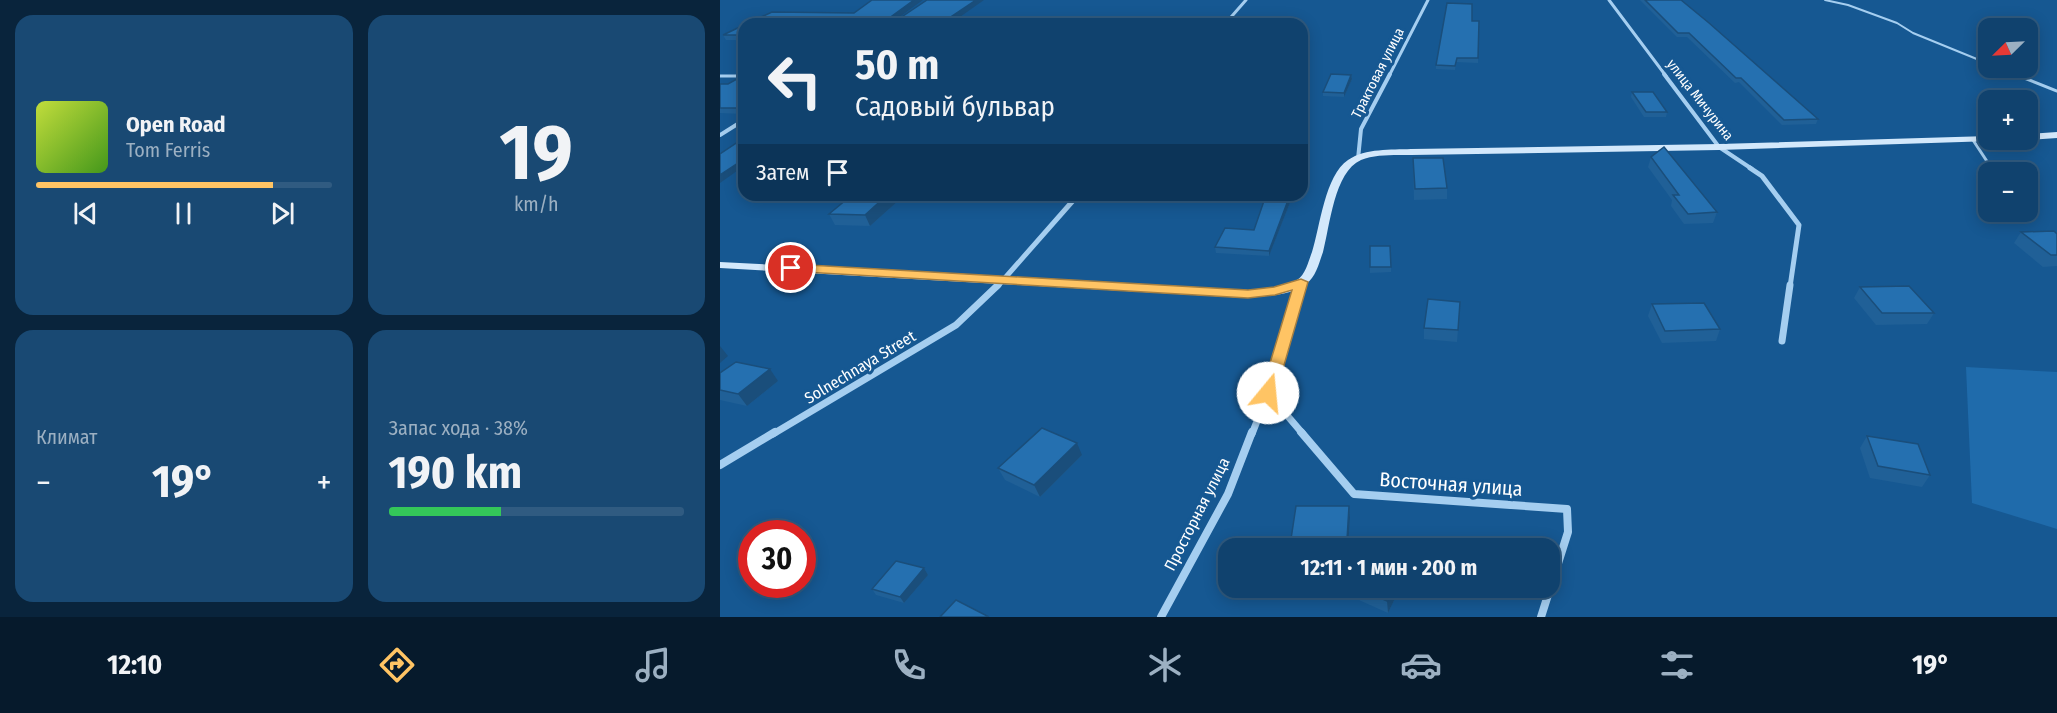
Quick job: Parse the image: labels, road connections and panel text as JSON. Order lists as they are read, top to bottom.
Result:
{
  "streets": {
    "street": [
      "Трактовая улица",
      "улица Мичурина",
      "Solnechnaya Street",
      "Восточная улица",
      "Просторная улица"
    ]
  },
  "crossings": [
    ["Трактовая улица", "Просторная улица"],
    ["Восточная улица", "Просторная улица"]
  ],
  "north": "bottom left",
  "page": {
    "tile": [
      ["19", "km/h"],
      "Климат",
      ["Запас хода · 38%", "190 km"]
    ],
    "map_buttons": ["+", "−"],
    "turn": ["50 m", "Садовый бульвар"],
    "song": ["Open Road", "Tom Ferris"],
    "then": "Затем",
    "heat": ["−", "19°", "+"],
    "limit": "30",
    "trip": "12:11 · 1 мин · 200 m",
    "tabs": ["12:10", "19°"]
  }
}
